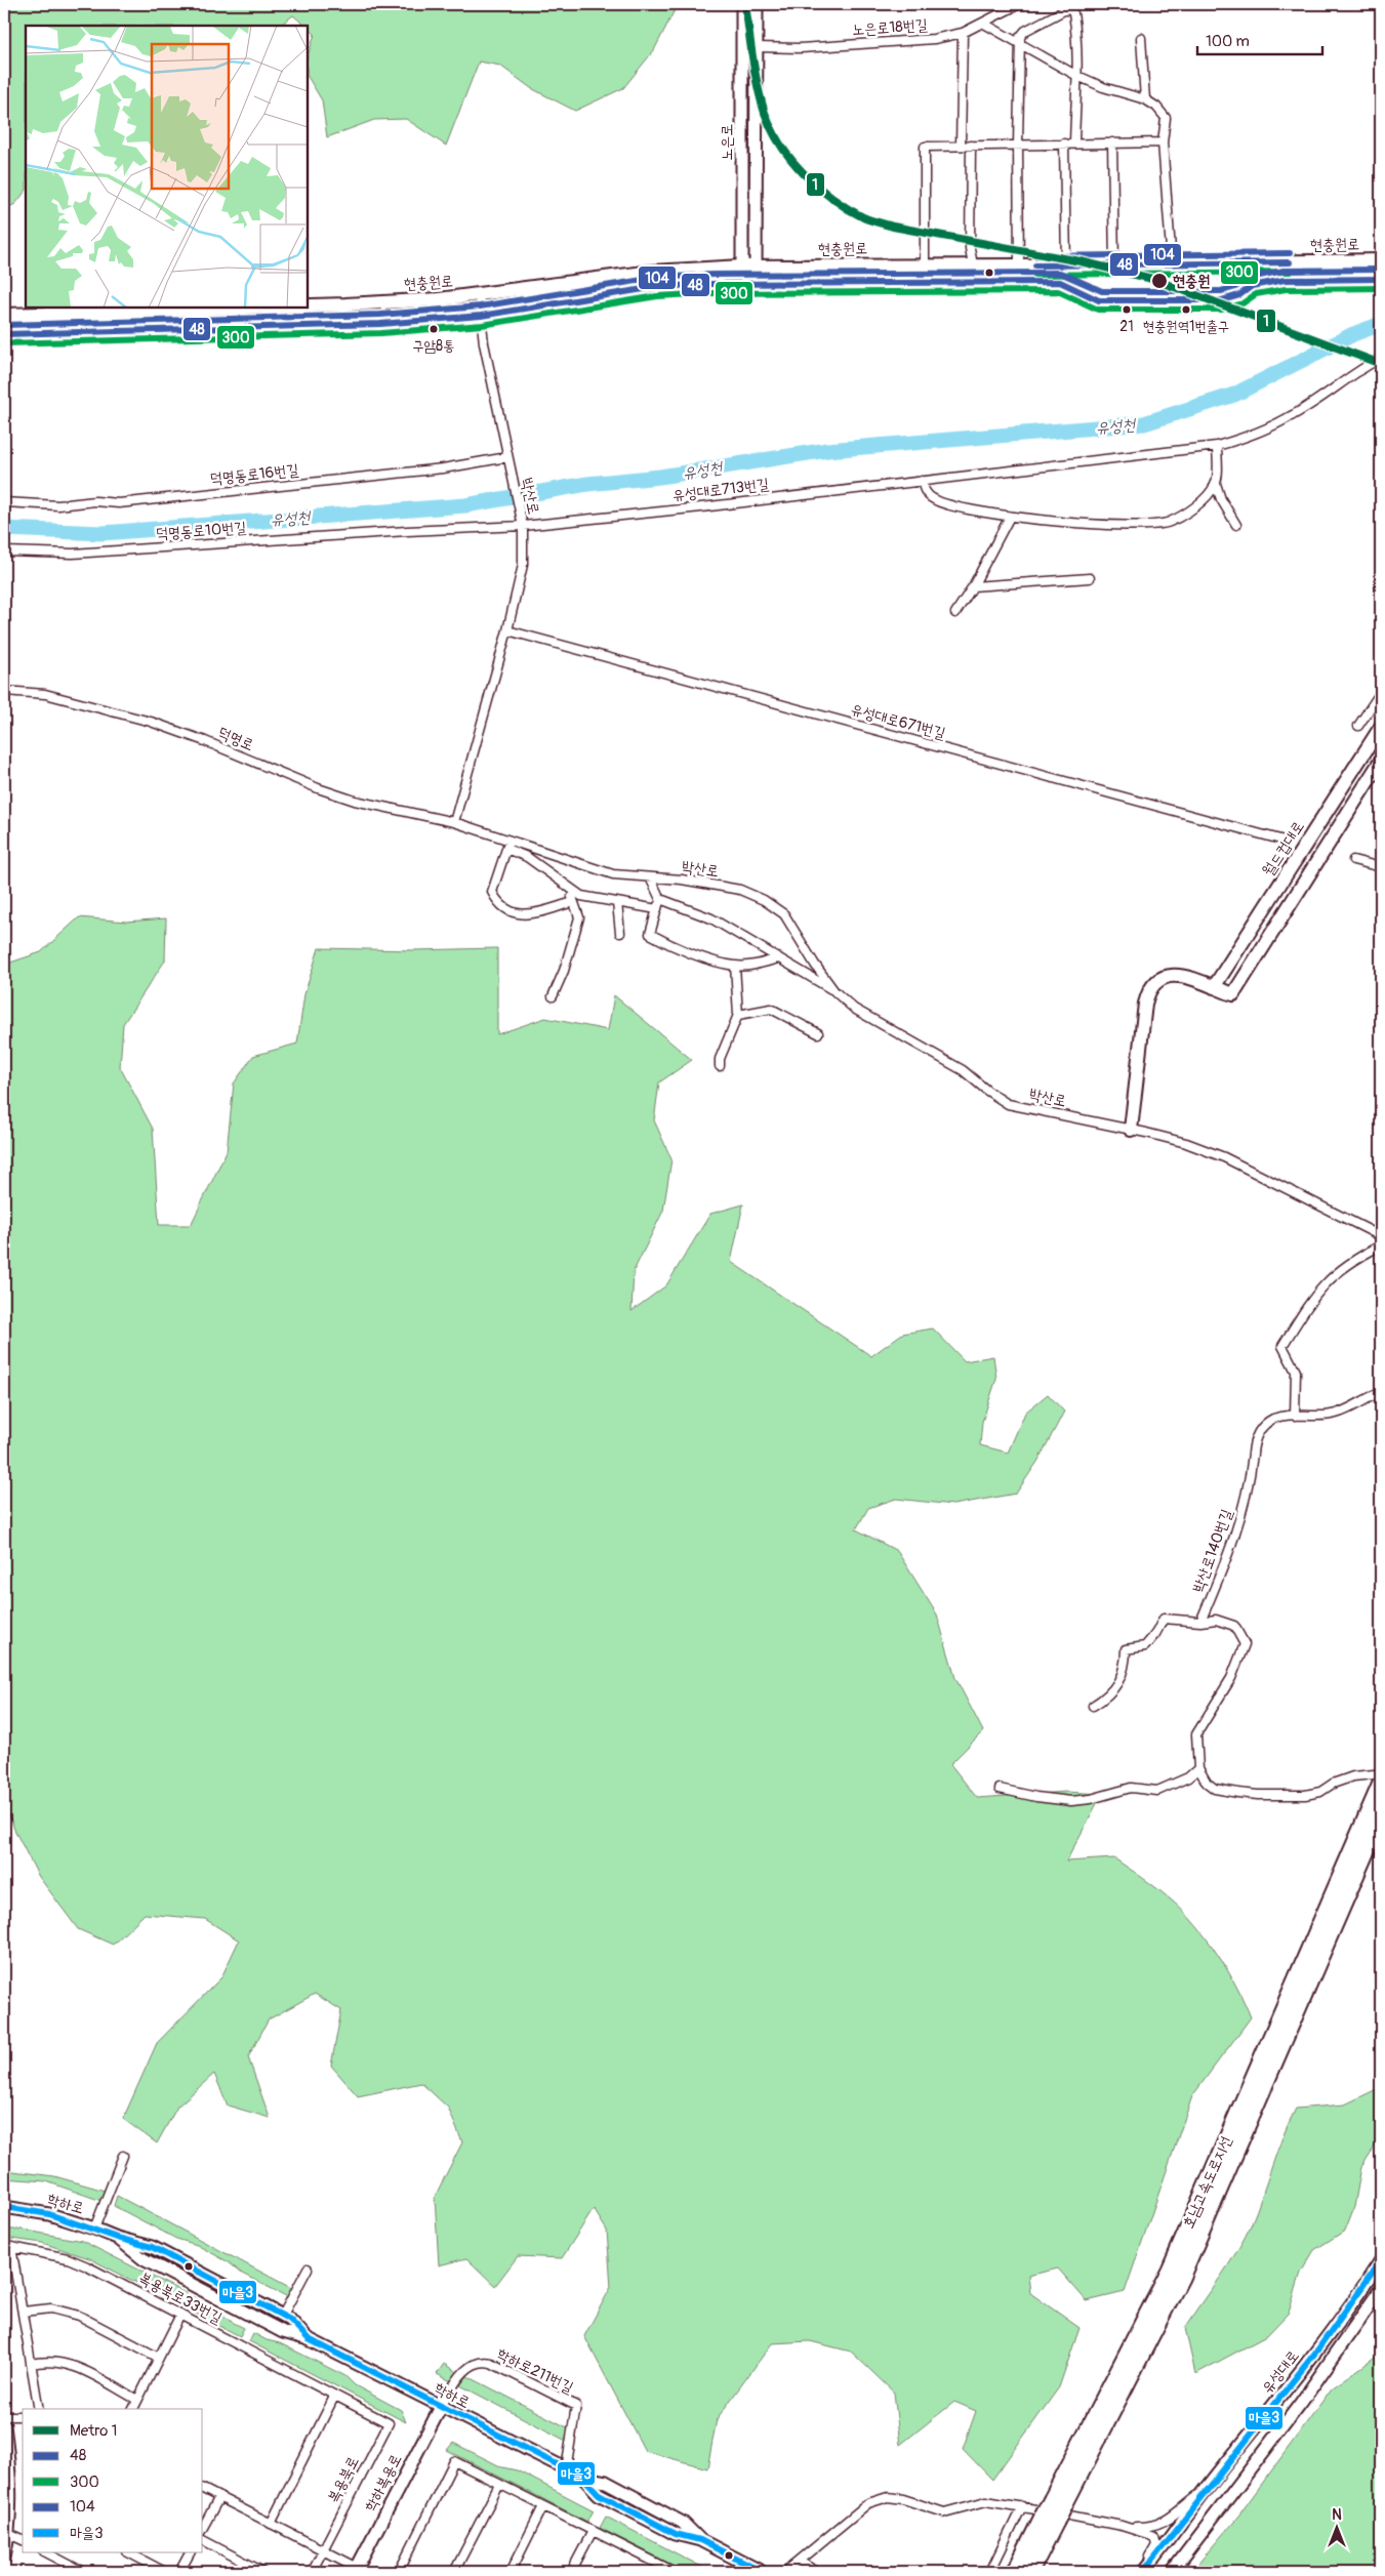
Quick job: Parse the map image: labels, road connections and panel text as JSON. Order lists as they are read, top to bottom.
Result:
{
  "streets": {
    "highway": ["호남고속도로지선"],
    "main road": ["현충원로", "월드컵대로"],
    "street": [
      "노은로18번길",
      "노은로",
      "덕명동로16번길",
      "유성대로713번길",
      "박산로",
      "덕명동로10번길",
      "유성대로671번길",
      "덕명로",
      "박산로140번길",
      "학하로",
      "복용북로33번길",
      "학하로211번길",
      "유성대로",
      "복용북로",
      "학하복용로"
    ]
  },
  "crossings": [
    ["노은로18번길", "노은로"],
    ["노은로", "현충원로"],
    ["현충원로", "박산로"],
    ["덕명동로16번길", "박산로"],
    ["유성대로713번길", "박산로"],
    ["유성대로713번길", "덕명동로10번길"],
    ["박산로", "덕명동로10번길"],
    ["박산로", "유성대로671번길"],
    ["박산로", "덕명로"],
    ["학하로", "학하로211번길"],
    ["학하로", "학하복용로"],
    ["복용북로33번길", "복용북로"],
    ["학하로211번길", "학하복용로"]
  ],
  "water": ["유성천"],
  "places": [
    "현충원",
    "21",
    "현충원역1번출구",
    "구암8통"
  ],
  "lines": [
    "metro line 1",
    "transit line 104",
    "transit line 48",
    "transit line 300",
    "transit line 마을3"
  ],
  "legend": [
    "Metro 1",
    "48",
    "300",
    "104",
    "마을3"
  ],
  "scale_bar": "100 m",
  "north": "top"
}
